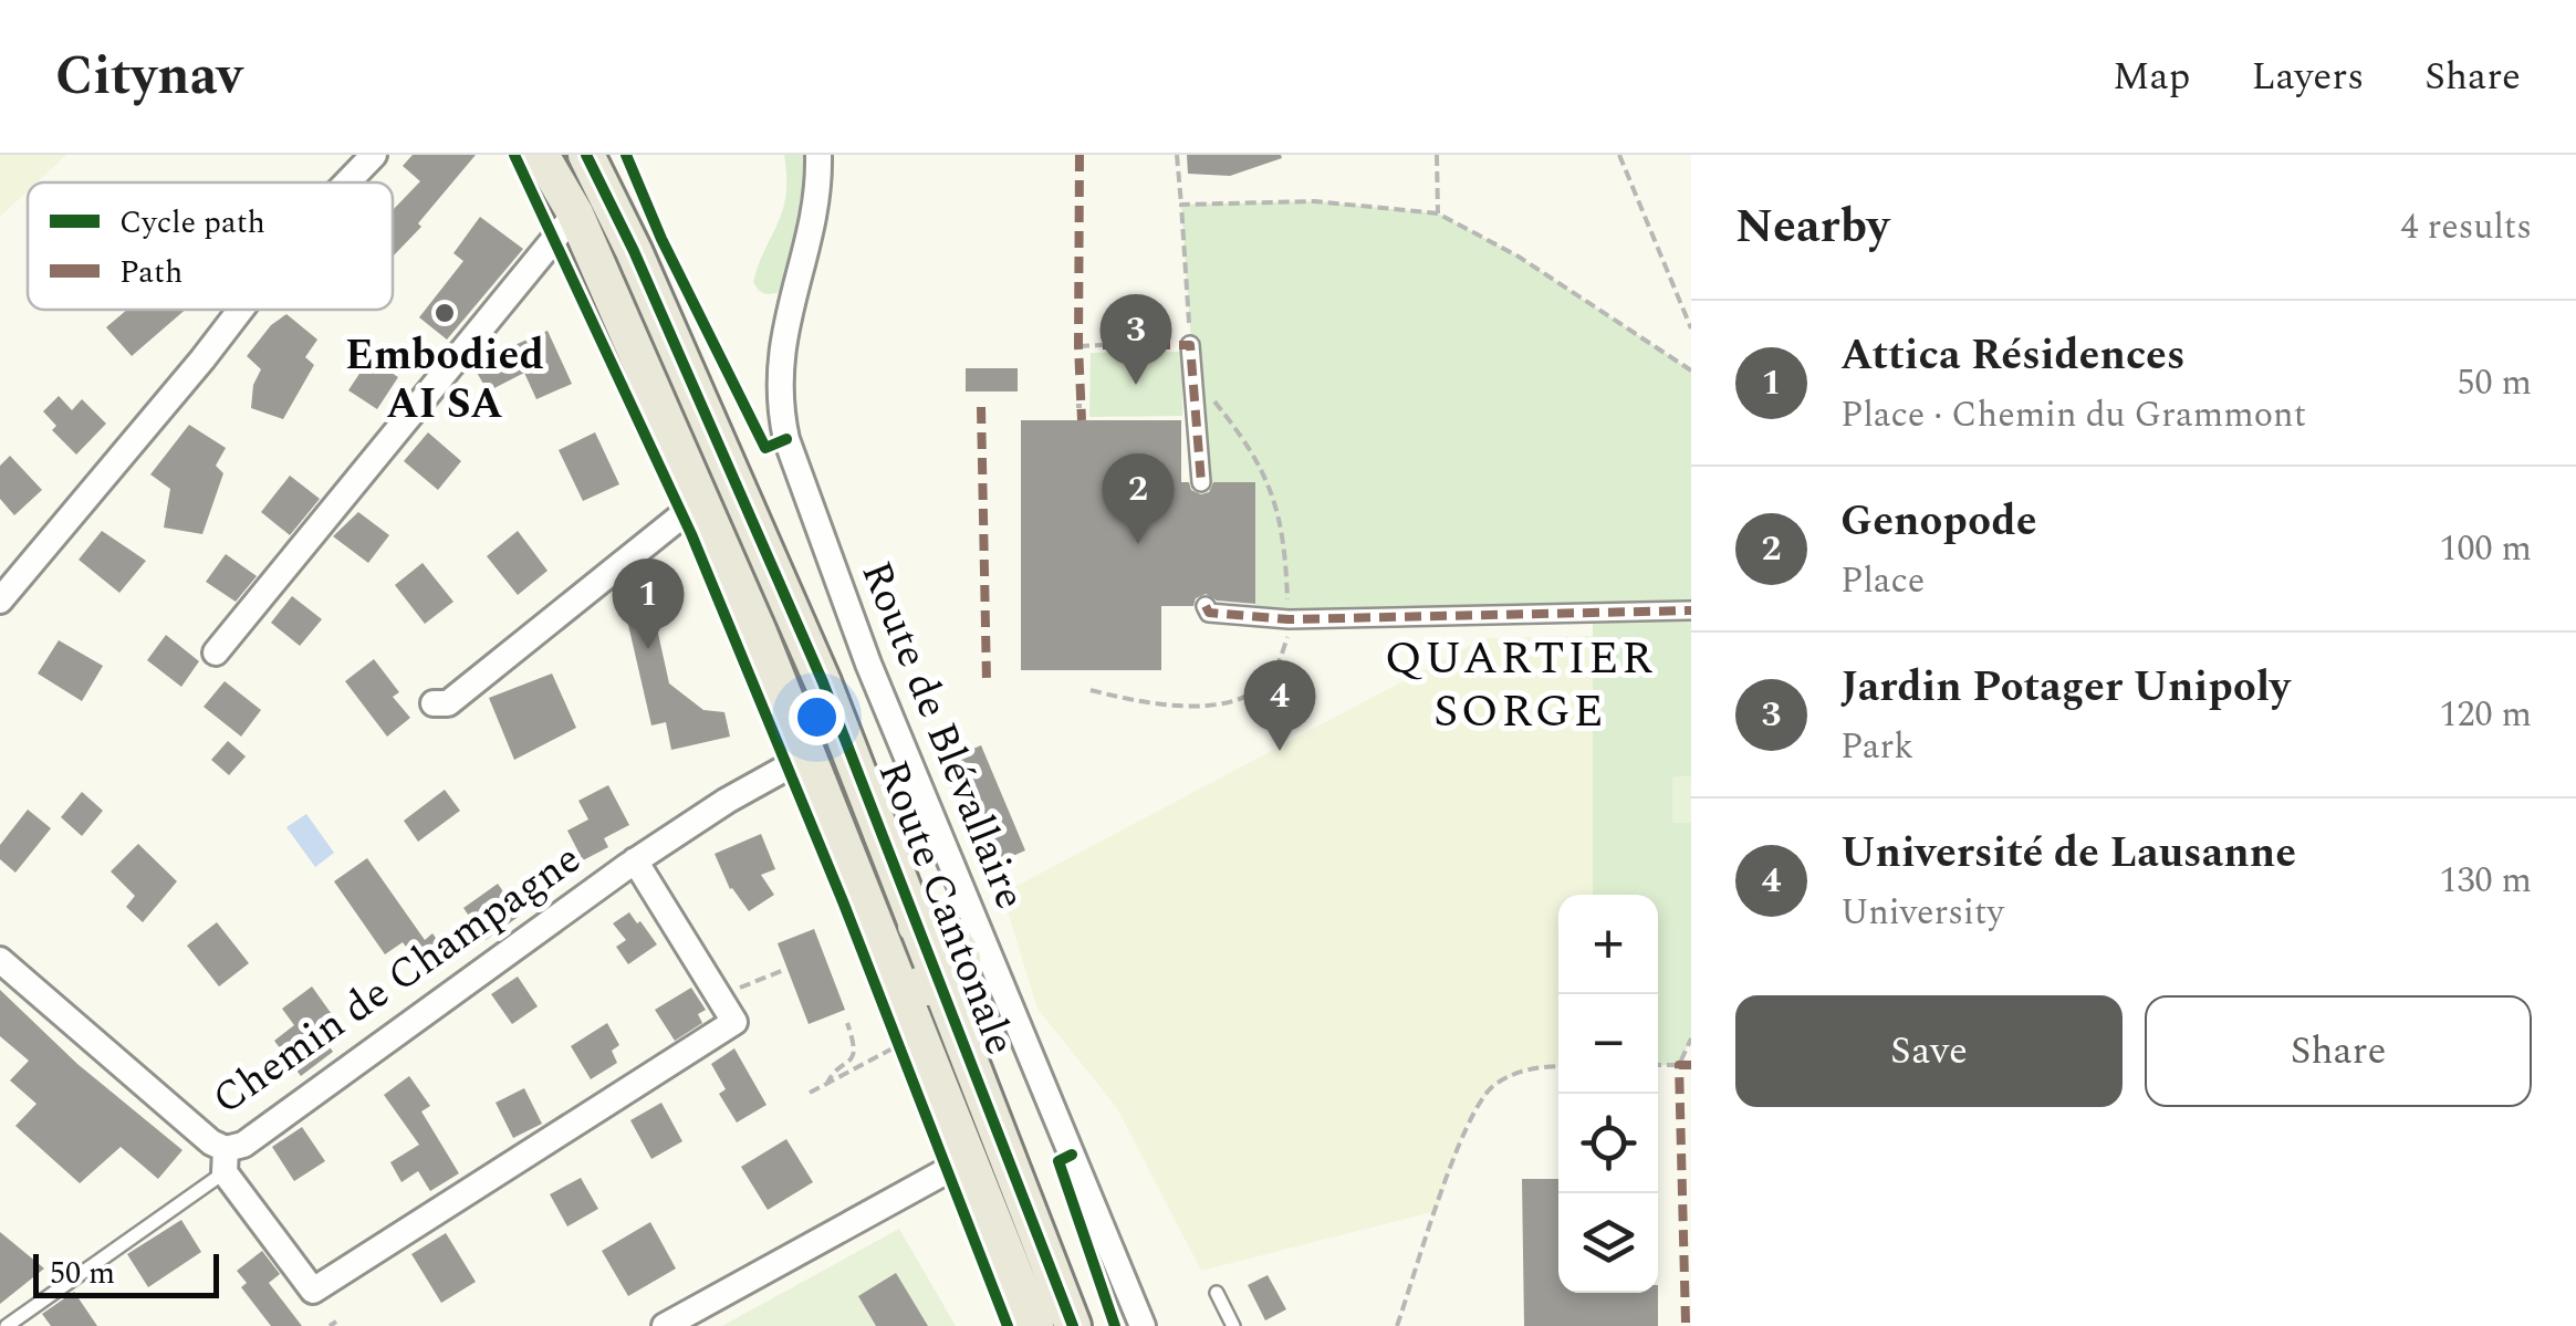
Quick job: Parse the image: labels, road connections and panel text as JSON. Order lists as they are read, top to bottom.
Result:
{
  "streets": {
    "main road": ["Route Cantonale"],
    "street": ["Route de Blévallaire", "Chemin de Champagne"]
  },
  "crossings": [
    ["Route Cantonale", "Chemin de Champagne"]
  ],
  "districts": ["QUARTIER SORGE"],
  "places": ["Embodied AI SA"],
  "legend": ["Cycle path", "Path"],
  "scale_bar": "50 m",
  "page": {
    "header": "Citynav",
    "nav": ["Map", "Layers", "Share"],
    "heading": ["Nearby", "4 results"],
    "pins": [
      "3",
      "2",
      "1",
      "4"
    ],
    "list": [
      {
        "mark": "1",
        "name": "Attica Résidences",
        "note": "Place · Chemin du Grammont",
        "value": "50 m"
      },
      {
        "mark": "2",
        "name": "Genopode",
        "note": "Place",
        "value": "100 m"
      },
      {
        "mark": "3",
        "name": "Jardin Potager Unipoly",
        "note": "Park",
        "value": "120 m"
      },
      {
        "mark": "4",
        "name": "Université de Lausanne",
        "note": "University",
        "value": "130 m"
      }
    ],
    "map_buttons": ["+", "−"],
    "buttons": ["Save", "Share"],
    "scale": "50 m"
  }
}
